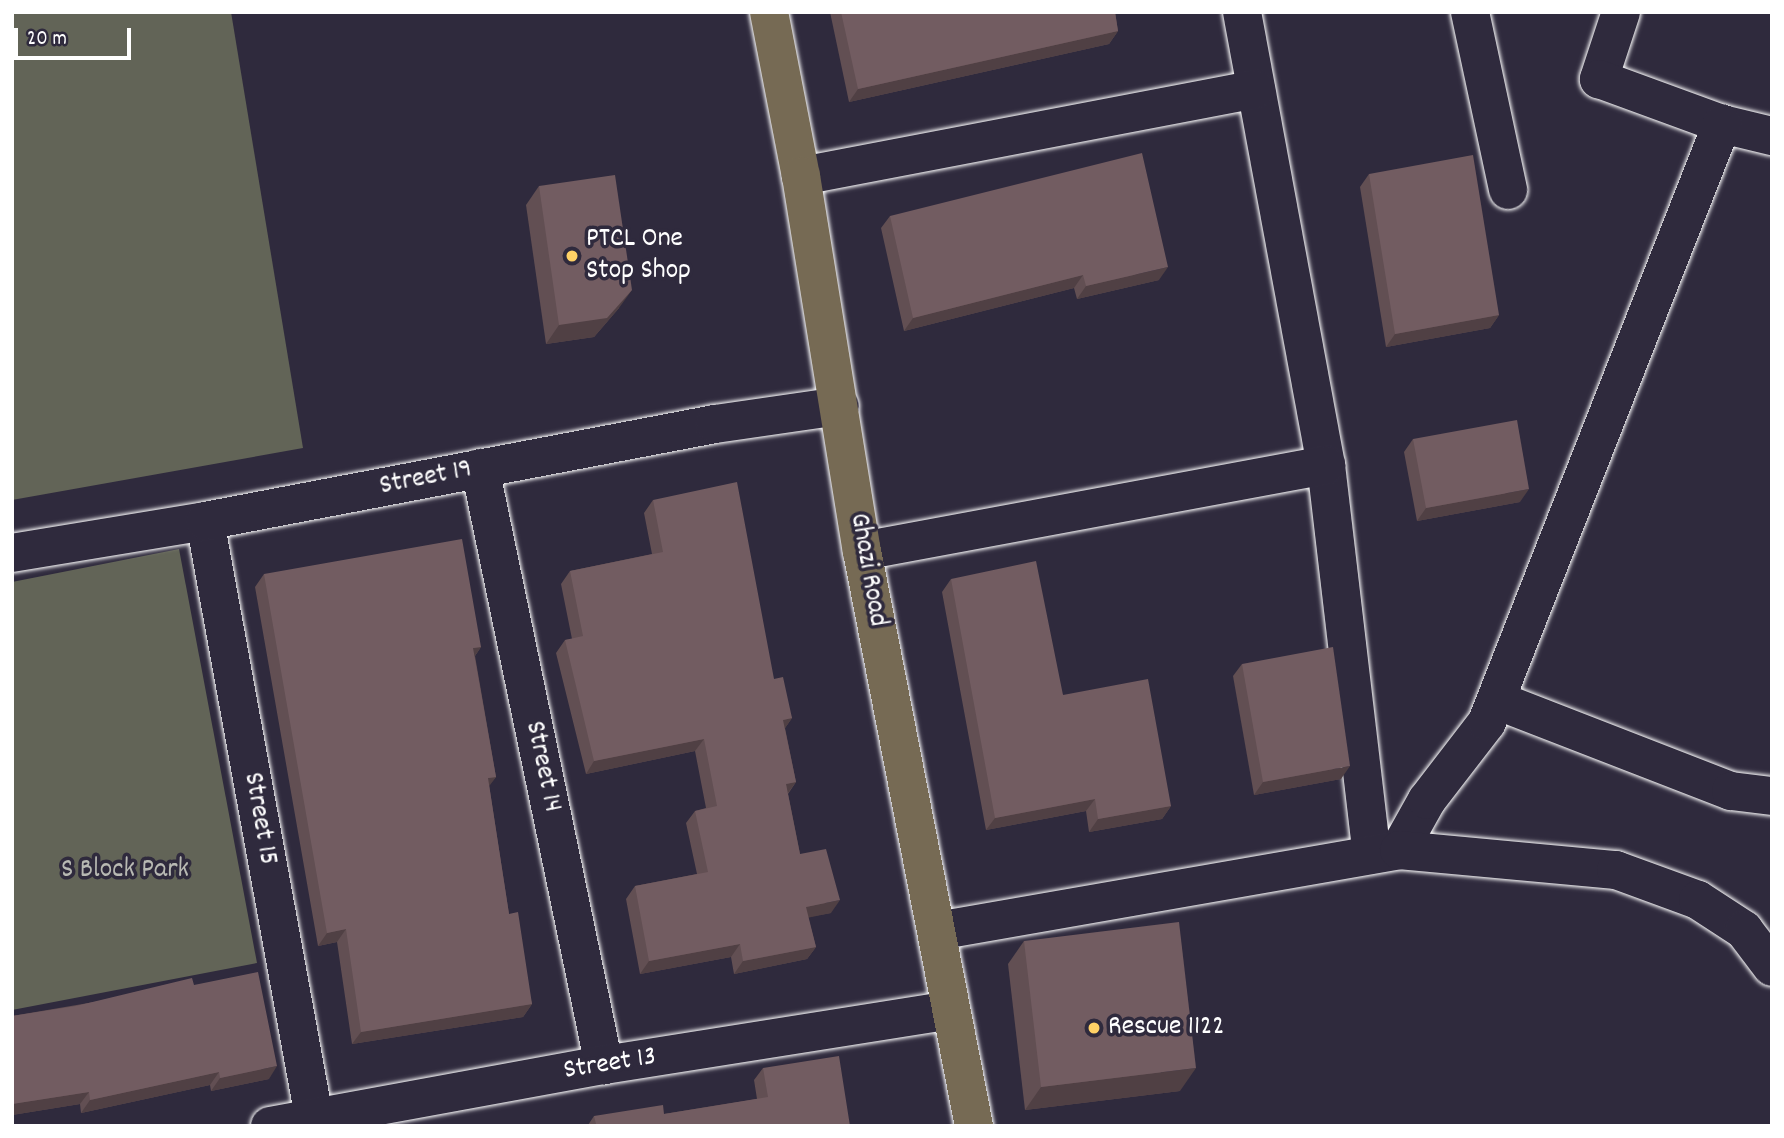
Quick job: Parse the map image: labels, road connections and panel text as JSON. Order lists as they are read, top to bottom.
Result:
{
  "streets": {
    "main road": ["Ghazi Road"],
    "street": [
      "Street 19",
      "Street 14",
      "Street 15",
      "Street 13"
    ]
  },
  "crossings": [
    ["Street 19", "Ghazi Road"],
    ["Street 19", "Street 14"],
    ["Street 19", "Street 15"],
    ["Ghazi Road", "Street 13"],
    ["Street 14", "Street 13"],
    ["Street 15", "Street 13"]
  ],
  "parks": ["S Block Park"],
  "places": ["PTCL One Stop Shop", "Rescue 1122"],
  "scale_bar": "20 m"
}
